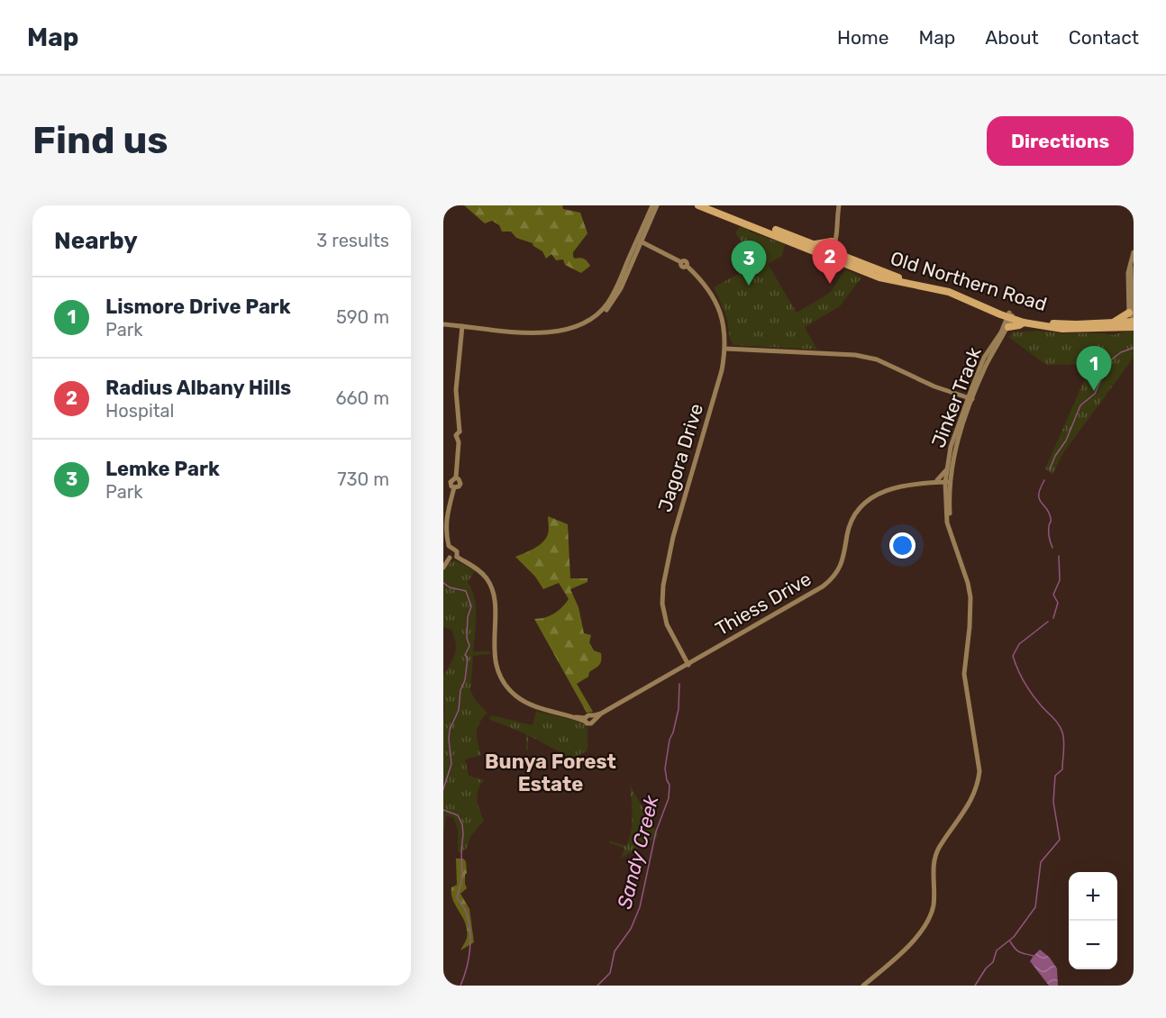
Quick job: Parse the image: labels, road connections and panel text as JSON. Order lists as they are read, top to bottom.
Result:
{
  "streets": {
    "highway": ["Old Northern Road"],
    "street": ["Jinker Track", "Jagora Drive", "Thiess Drive"]
  },
  "crossings": [
    ["Old Northern Road", "Jinker Track"],
    ["Jinker Track", "Thiess Drive"],
    ["Jagora Drive", "Thiess Drive"]
  ],
  "districts": ["Bunya Forest Estate"],
  "water": ["Sandy Creek"],
  "page": {
    "header": "Map",
    "nav": [
      "Home",
      "Map",
      "About",
      "Contact"
    ],
    "buttons": "Directions",
    "title": "Find us",
    "heading": ["Nearby", "3 results"],
    "pins": ["2", "3", "1"],
    "list": [
      {
        "mark": "1",
        "name": "Lismore Drive Park",
        "note": "Park",
        "value": "590 m"
      },
      {
        "mark": "2",
        "name": "Radius Albany Hills",
        "note": "Hospital",
        "value": "660 m"
      },
      {
        "mark": "3",
        "name": "Lemke Park",
        "note": "Park",
        "value": "730 m"
      }
    ],
    "map_buttons": ["+", "−"]
  }
}
